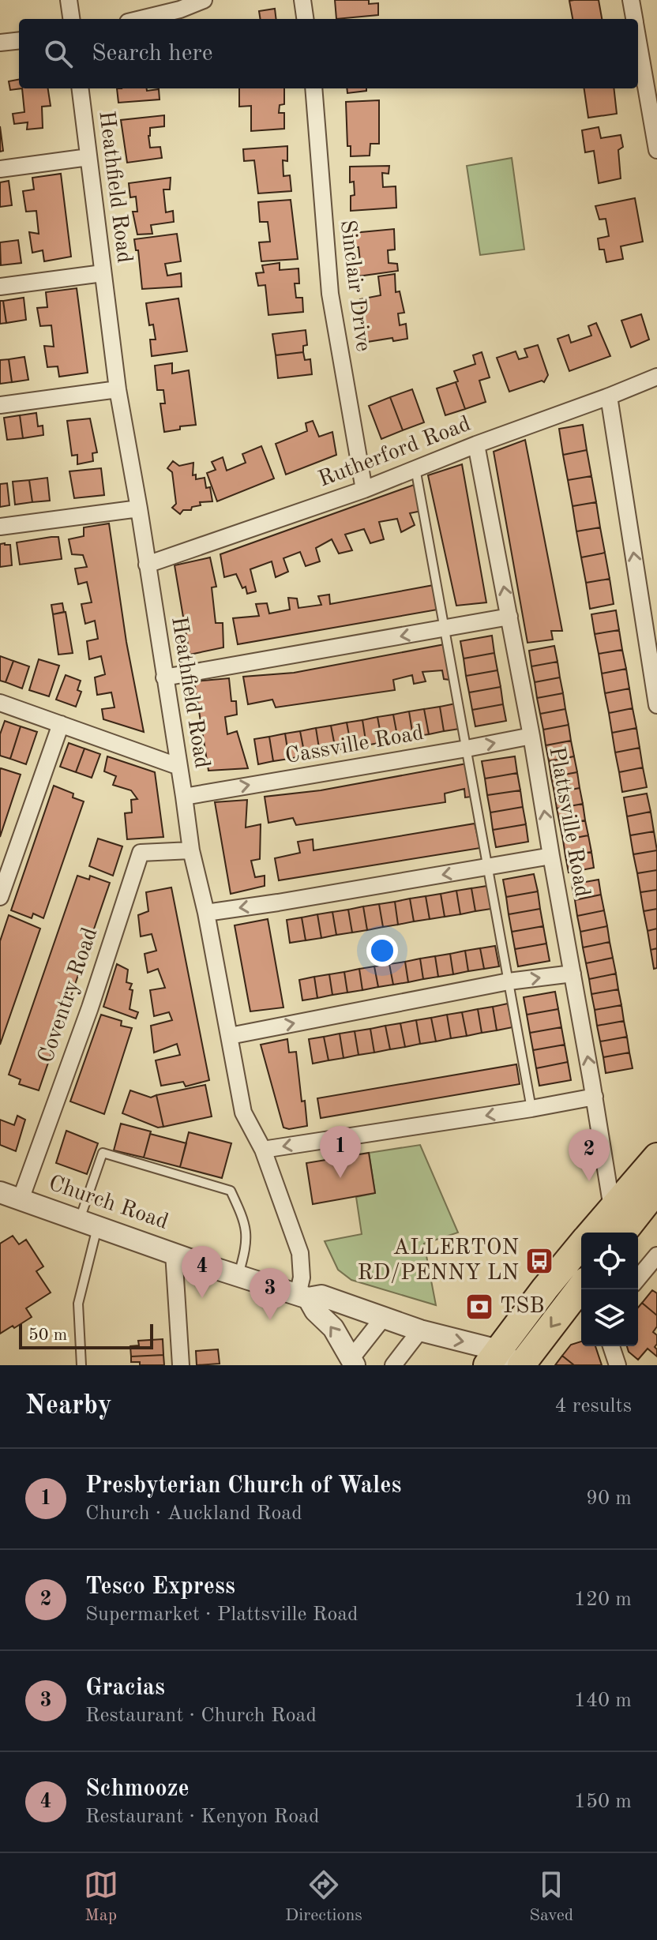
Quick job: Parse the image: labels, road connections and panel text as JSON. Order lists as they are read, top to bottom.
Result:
{
  "streets": {
    "street": [
      "Heathfield Road",
      "Sinclair Drive",
      "Rutherford Road",
      "Cassville Road",
      "Plattsville Road",
      "Coventry Road",
      "Church Road"
    ]
  },
  "crossings": [
    ["Heathfield Road", "Rutherford Road"],
    ["Heathfield Road", "Cassville Road"],
    ["Heathfield Road", "Coventry Road"],
    ["Heathfield Road", "Church Road"],
    ["Sinclair Drive", "Rutherford Road"],
    ["Rutherford Road", "Plattsville Road"],
    ["Cassville Road", "Plattsville Road"],
    ["Coventry Road", "Church Road"]
  ],
  "places": {
    "bus stop": ["ALLERTON RD/PENNY LN"],
    "bank": ["TSB"]
  },
  "scale_bar": "50 m",
  "page": {
    "search": "Search here",
    "pins": [
      "1",
      "2",
      "4",
      "3"
    ],
    "scale": "50 m",
    "heading": ["Nearby", "4 results"],
    "list": [
      {
        "mark": "1",
        "name": "Presbyterian Church of Wales",
        "note": "Church · Auckland Road",
        "value": "90 m"
      },
      {
        "mark": "2",
        "name": "Tesco Express",
        "note": "Supermarket · Plattsville Road",
        "value": "120 m"
      },
      {
        "mark": "3",
        "name": "Gracias",
        "note": "Restaurant · Church Road",
        "value": "140 m"
      },
      {
        "mark": "4",
        "name": "Schmooze",
        "note": "Restaurant · Kenyon Road",
        "value": "150 m"
      }
    ],
    "nav": ["Map", "Directions", "Saved"]
  }
}
